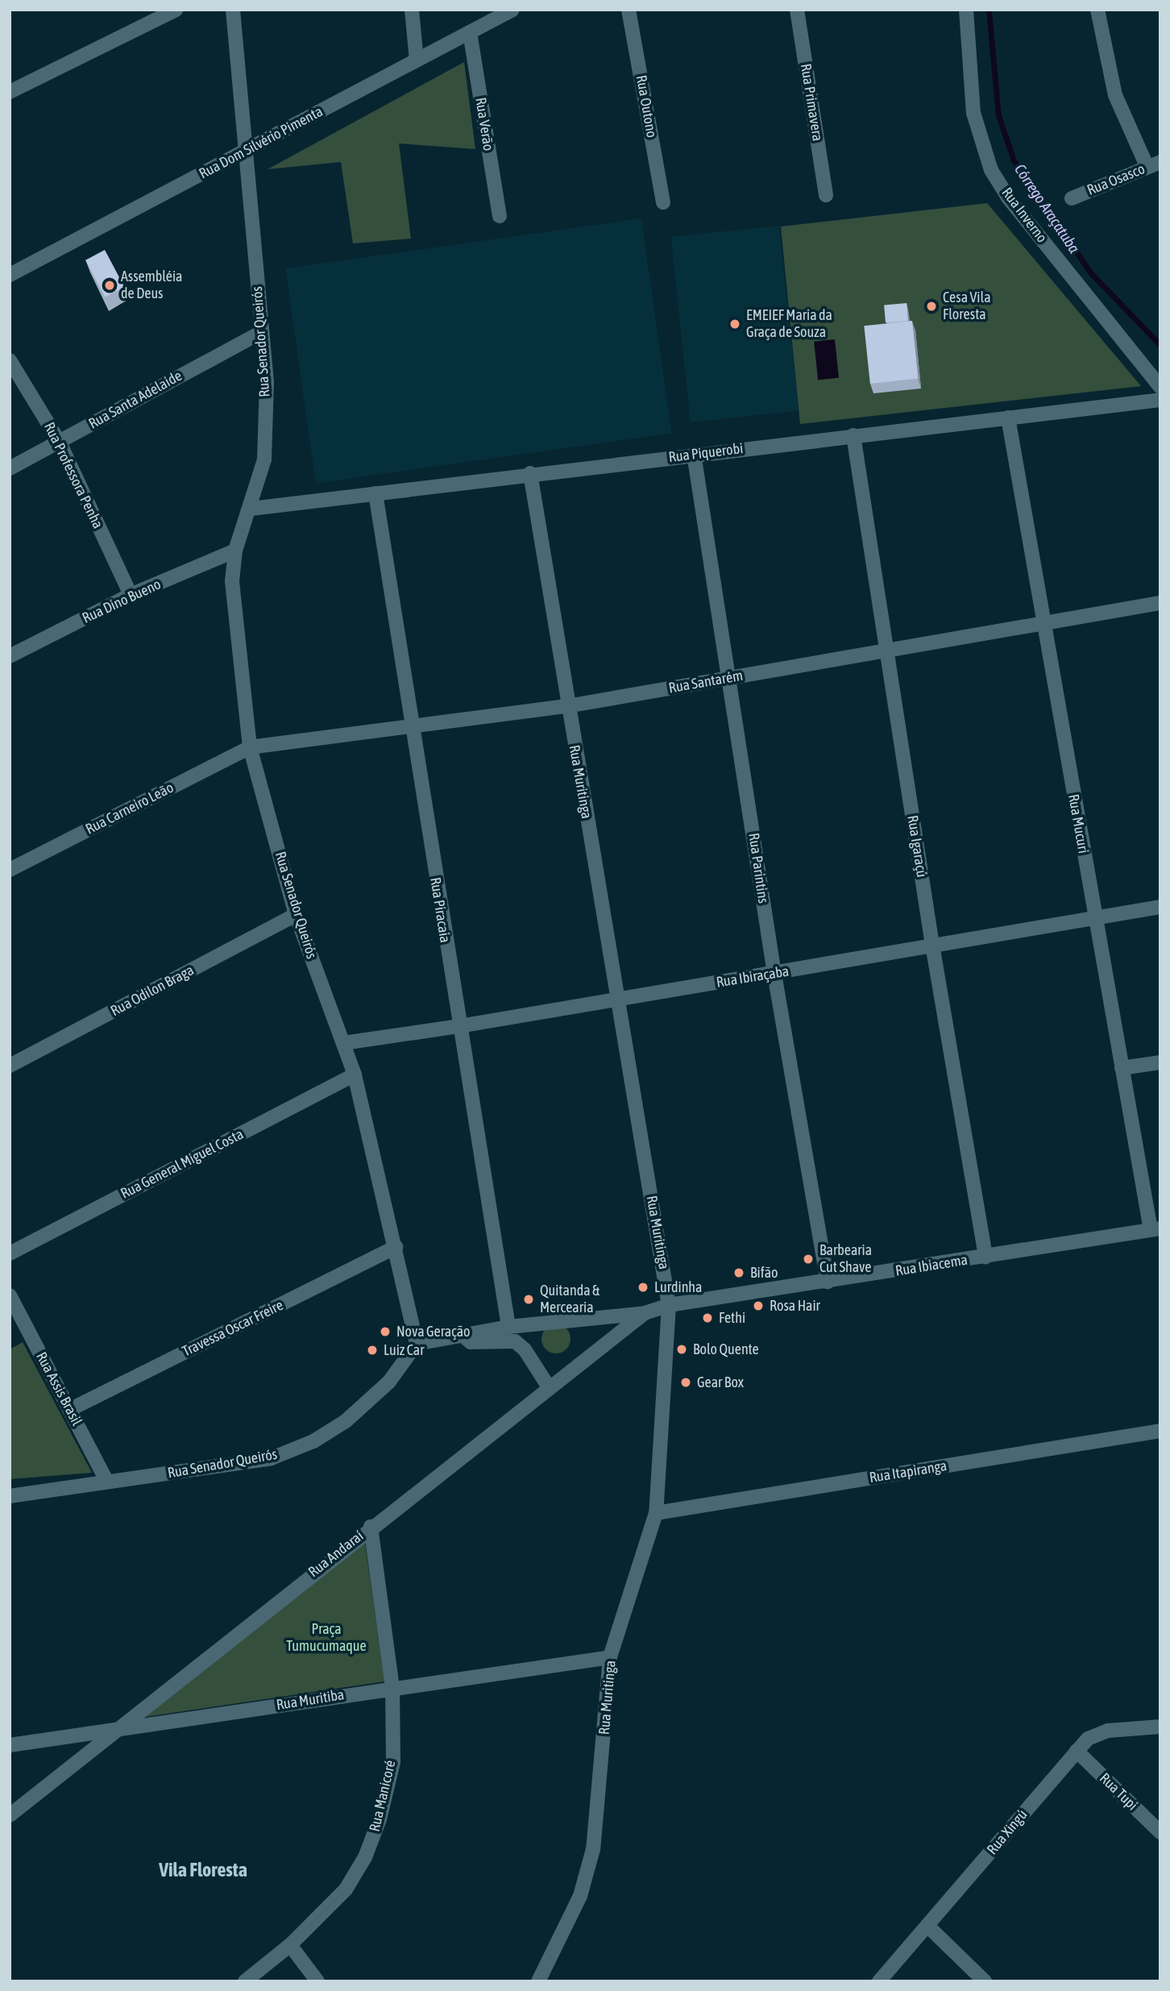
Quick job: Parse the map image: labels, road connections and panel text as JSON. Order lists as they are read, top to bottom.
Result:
{
  "streets": {
    "street": [
      "Rua Primavera",
      "Rua Outono",
      "Rua Verão",
      "Rua Dom Silvério Pimenta",
      "Rua Osasco",
      "Rua Inverno",
      "Rua Senador Queirós",
      "Rua Santa Adelaide",
      "Rua Piquerobi",
      "Rua Professora Penha",
      "Rua Dino Bueno",
      "Rua Santarém",
      "Rua Muritinga",
      "Rua Carneiro Leão",
      "Rua Mucuri",
      "Rua Igaraçú",
      "Rua Parintins",
      "Rua Piracaia",
      "Rua Ibiraçaba",
      "Rua Odilon Braga",
      "Rua General Miguel Costa",
      "Rua Ibiacema",
      "Travessa Oscar Freire",
      "Rua Assis Brasil",
      "Rua Itapiranga",
      "Rua Andaraí",
      "Rua Muritiba",
      "Rua Tupi",
      "Rua Manicoré",
      "Rua Xingú"
    ]
  },
  "crossings": [
    ["Rua Verão", "Rua Dom Silvério Pimenta"],
    ["Rua Dom Silvério Pimenta", "Rua Senador Queirós"],
    ["Rua Senador Queirós", "Rua Santa Adelaide"],
    ["Rua Senador Queirós", "Rua Piquerobi"],
    ["Rua Senador Queirós", "Rua Dino Bueno"],
    ["Rua Senador Queirós", "Rua Santarém"],
    ["Rua Senador Queirós", "Rua Carneiro Leão"],
    ["Rua Senador Queirós", "Rua Ibiraçaba"],
    ["Rua Senador Queirós", "Rua Odilon Braga"],
    ["Rua Senador Queirós", "Rua General Miguel Costa"],
    ["Rua Senador Queirós", "Travessa Oscar Freire"],
    ["Rua Senador Queirós", "Rua Assis Brasil"],
    ["Rua Santa Adelaide", "Rua Professora Penha"],
    ["Rua Piquerobi", "Rua Muritinga"],
    ["Rua Piquerobi", "Rua Mucuri"],
    ["Rua Piquerobi", "Rua Igaraçú"],
    ["Rua Piquerobi", "Rua Parintins"],
    ["Rua Piquerobi", "Rua Piracaia"],
    ["Rua Professora Penha", "Rua Dino Bueno"],
    ["Rua Santarém", "Rua Muritinga"],
    ["Rua Santarém", "Rua Carneiro Leão"],
    ["Rua Santarém", "Rua Mucuri"],
    ["Rua Santarém", "Rua Igaraçú"],
    ["Rua Santarém", "Rua Parintins"],
    ["Rua Santarém", "Rua Piracaia"],
    ["Rua Muritinga", "Rua Ibiraçaba"],
    ["Rua Muritinga", "Rua Ibiacema"],
    ["Rua Muritinga", "Rua Itapiranga"],
    ["Rua Muritinga", "Rua Andaraí"],
    ["Rua Muritinga", "Rua Muritiba"],
    ["Rua Mucuri", "Rua Ibiraçaba"],
    ["Rua Mucuri", "Rua Ibiacema"],
    ["Rua Igaraçú", "Rua Ibiraçaba"],
    ["Rua Igaraçú", "Rua Ibiacema"],
    ["Rua Parintins", "Rua Ibiraçaba"],
    ["Rua Parintins", "Rua Ibiacema"],
    ["Rua Piracaia", "Rua Ibiraçaba"],
    ["Rua Ibiacema", "Rua Andaraí"],
    ["Travessa Oscar Freire", "Rua Assis Brasil"],
    ["Rua Andaraí", "Rua Muritiba"],
    ["Rua Andaraí", "Rua Manicoré"],
    ["Rua Muritiba", "Rua Manicoré"],
    ["Rua Tupi", "Rua Xingú"]
  ],
  "districts": ["Vila Floresta"],
  "water": ["Córrego Araçatuba"],
  "parks": ["Praça Tumucumaque"],
  "places": [
    "Assembléia de Deus",
    "Cesa Vila Floresta",
    "EMEIEF Maria da Graça de Souza",
    "Barbearia Cut Shave",
    "Bifão",
    "Lurdinha",
    "Quitanda & Mercearia",
    "Rosa Hair",
    "Fethi",
    "Nova Geração",
    "Bolo Quente",
    "Luiz Car",
    "Gear Box"
  ]
}
